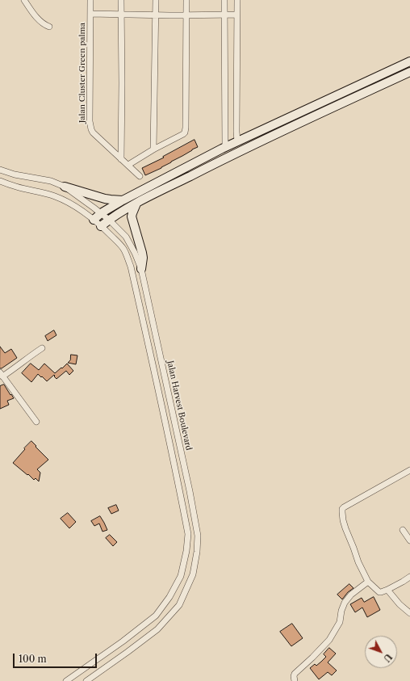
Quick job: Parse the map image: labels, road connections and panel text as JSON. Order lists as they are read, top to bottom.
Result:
{
  "streets": {
    "street": ["Jalan Cluster Green palma", "Jalan Harvest Boulevard"]
  },
  "scale_bar": "100 m",
  "north": "bottom right"
}
